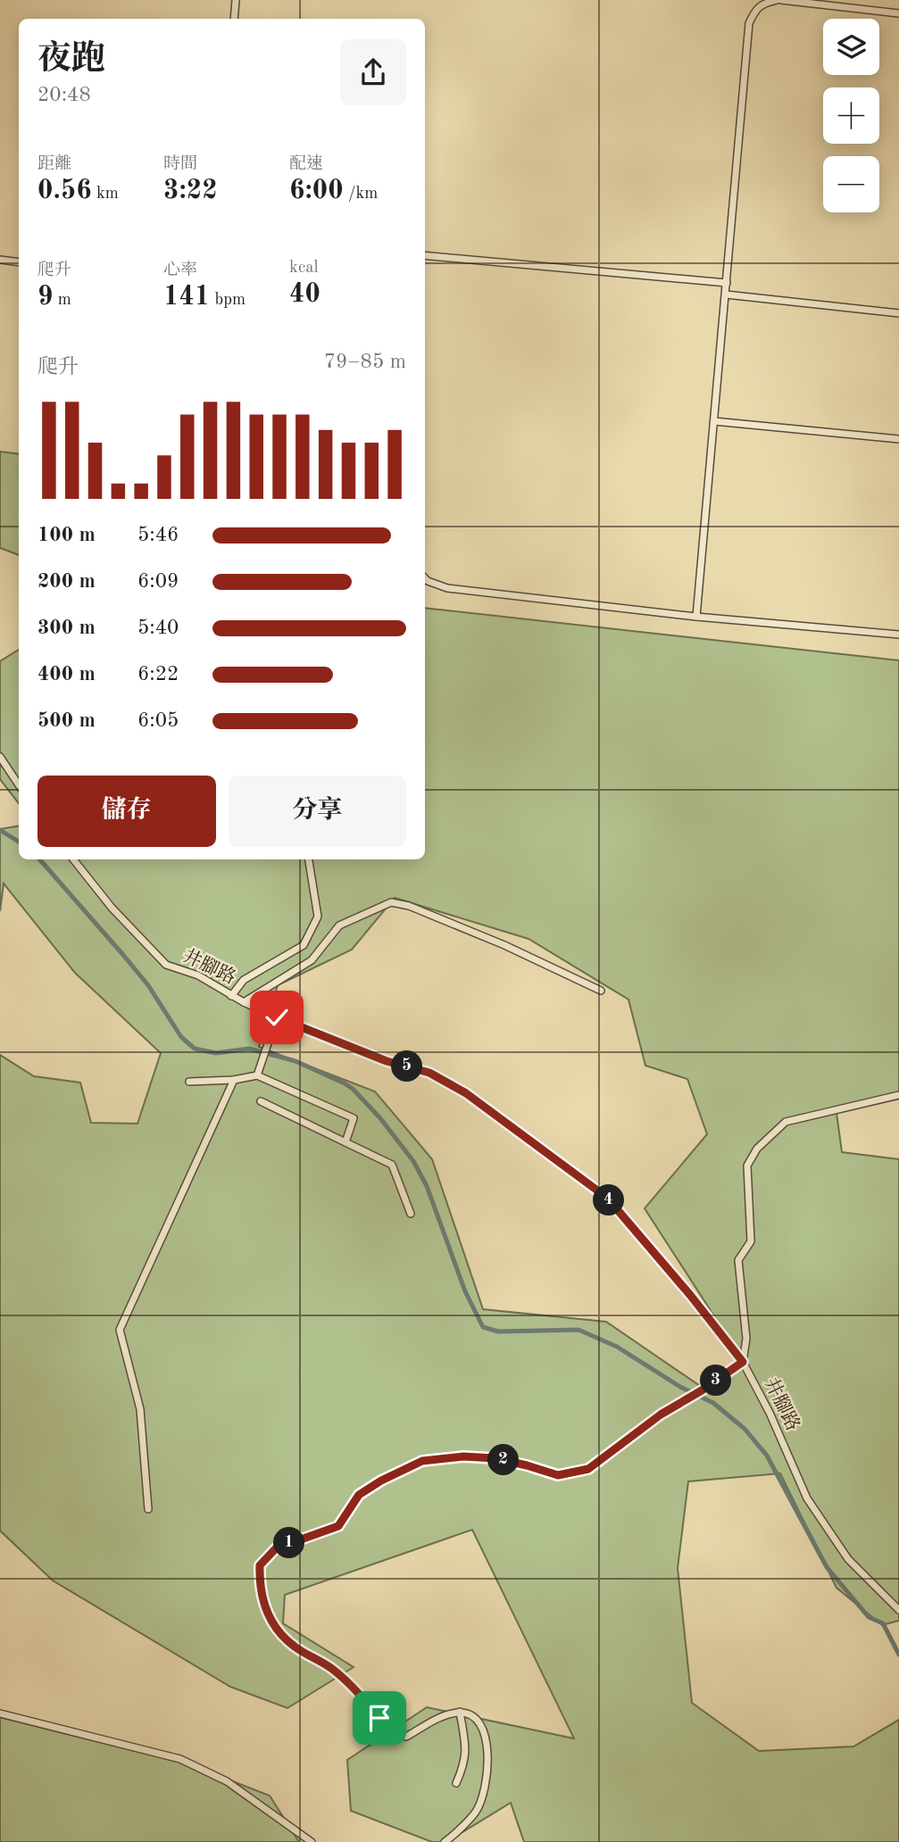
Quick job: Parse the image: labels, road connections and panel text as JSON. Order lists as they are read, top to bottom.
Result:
{
  "streets": {
    "lane": ["井腳路"]
  },
  "page": {
    "map_buttons": ["+", "−"],
    "heading": ["夜跑", "20:48"],
    "stats": [
      ["距離", "0.56 km"],
      ["時間", "3:22"],
      ["配速", "6:00 /km"],
      ["爬升", "9 m"],
      ["心率", "141 bpm"],
      ["kcal", "40"]
    ],
    "chart": ["爬升", "79–85 m"],
    "list": [
      {
        "name": "100 m",
        "note": "5:46"
      },
      {
        "name": "200 m",
        "note": "6:09"
      },
      {
        "name": "300 m",
        "note": "5:40"
      },
      {
        "name": "400 m",
        "note": "6:22"
      },
      {
        "name": "500 m",
        "note": "6:05"
      }
    ],
    "buttons": ["儲存", "分享"],
    "pins": [
      "5",
      "4",
      "3",
      "2",
      "1"
    ]
  }
}
